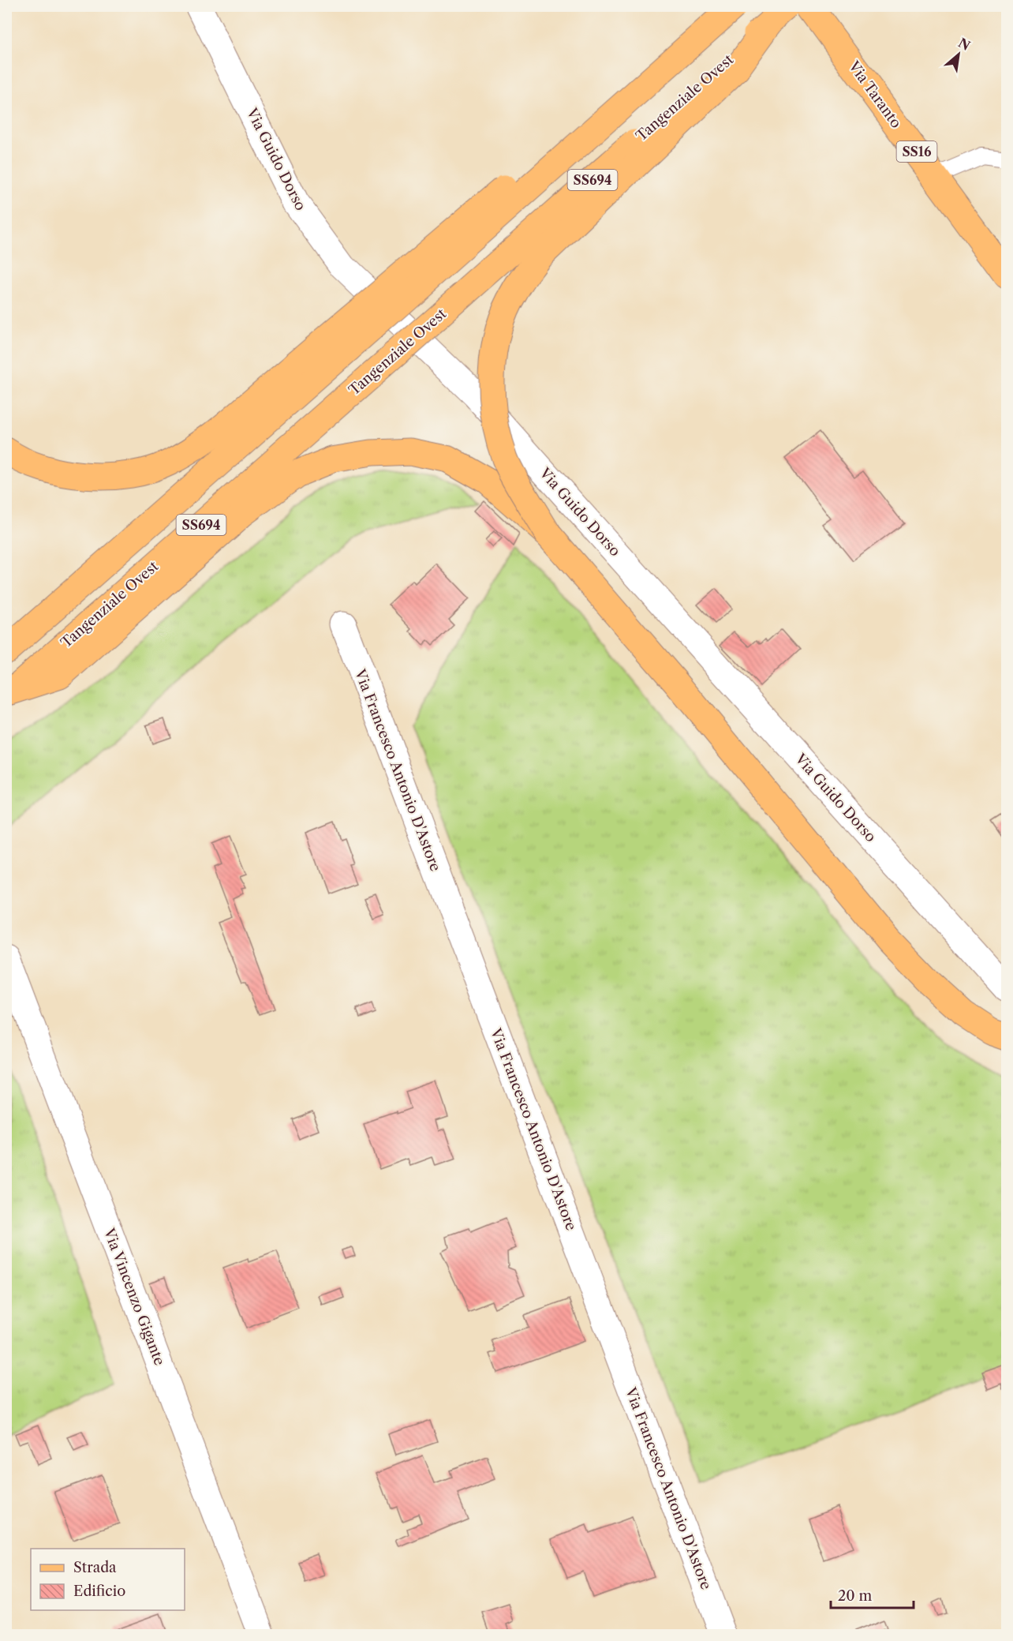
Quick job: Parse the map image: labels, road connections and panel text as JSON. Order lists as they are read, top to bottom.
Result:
{
  "streets": {
    "main road": [
      "Via Taranto",
      "Tangenziale Ovest",
      "SS16",
      "SS694"
    ],
    "street": ["Via Guido Dorso", "Via Francesco Antonio D'Astore", "Via Vincenzo Gigante"]
  },
  "legend": ["Strada", "Edificio"],
  "scale_bar": "20 m",
  "north": "top right"
}
